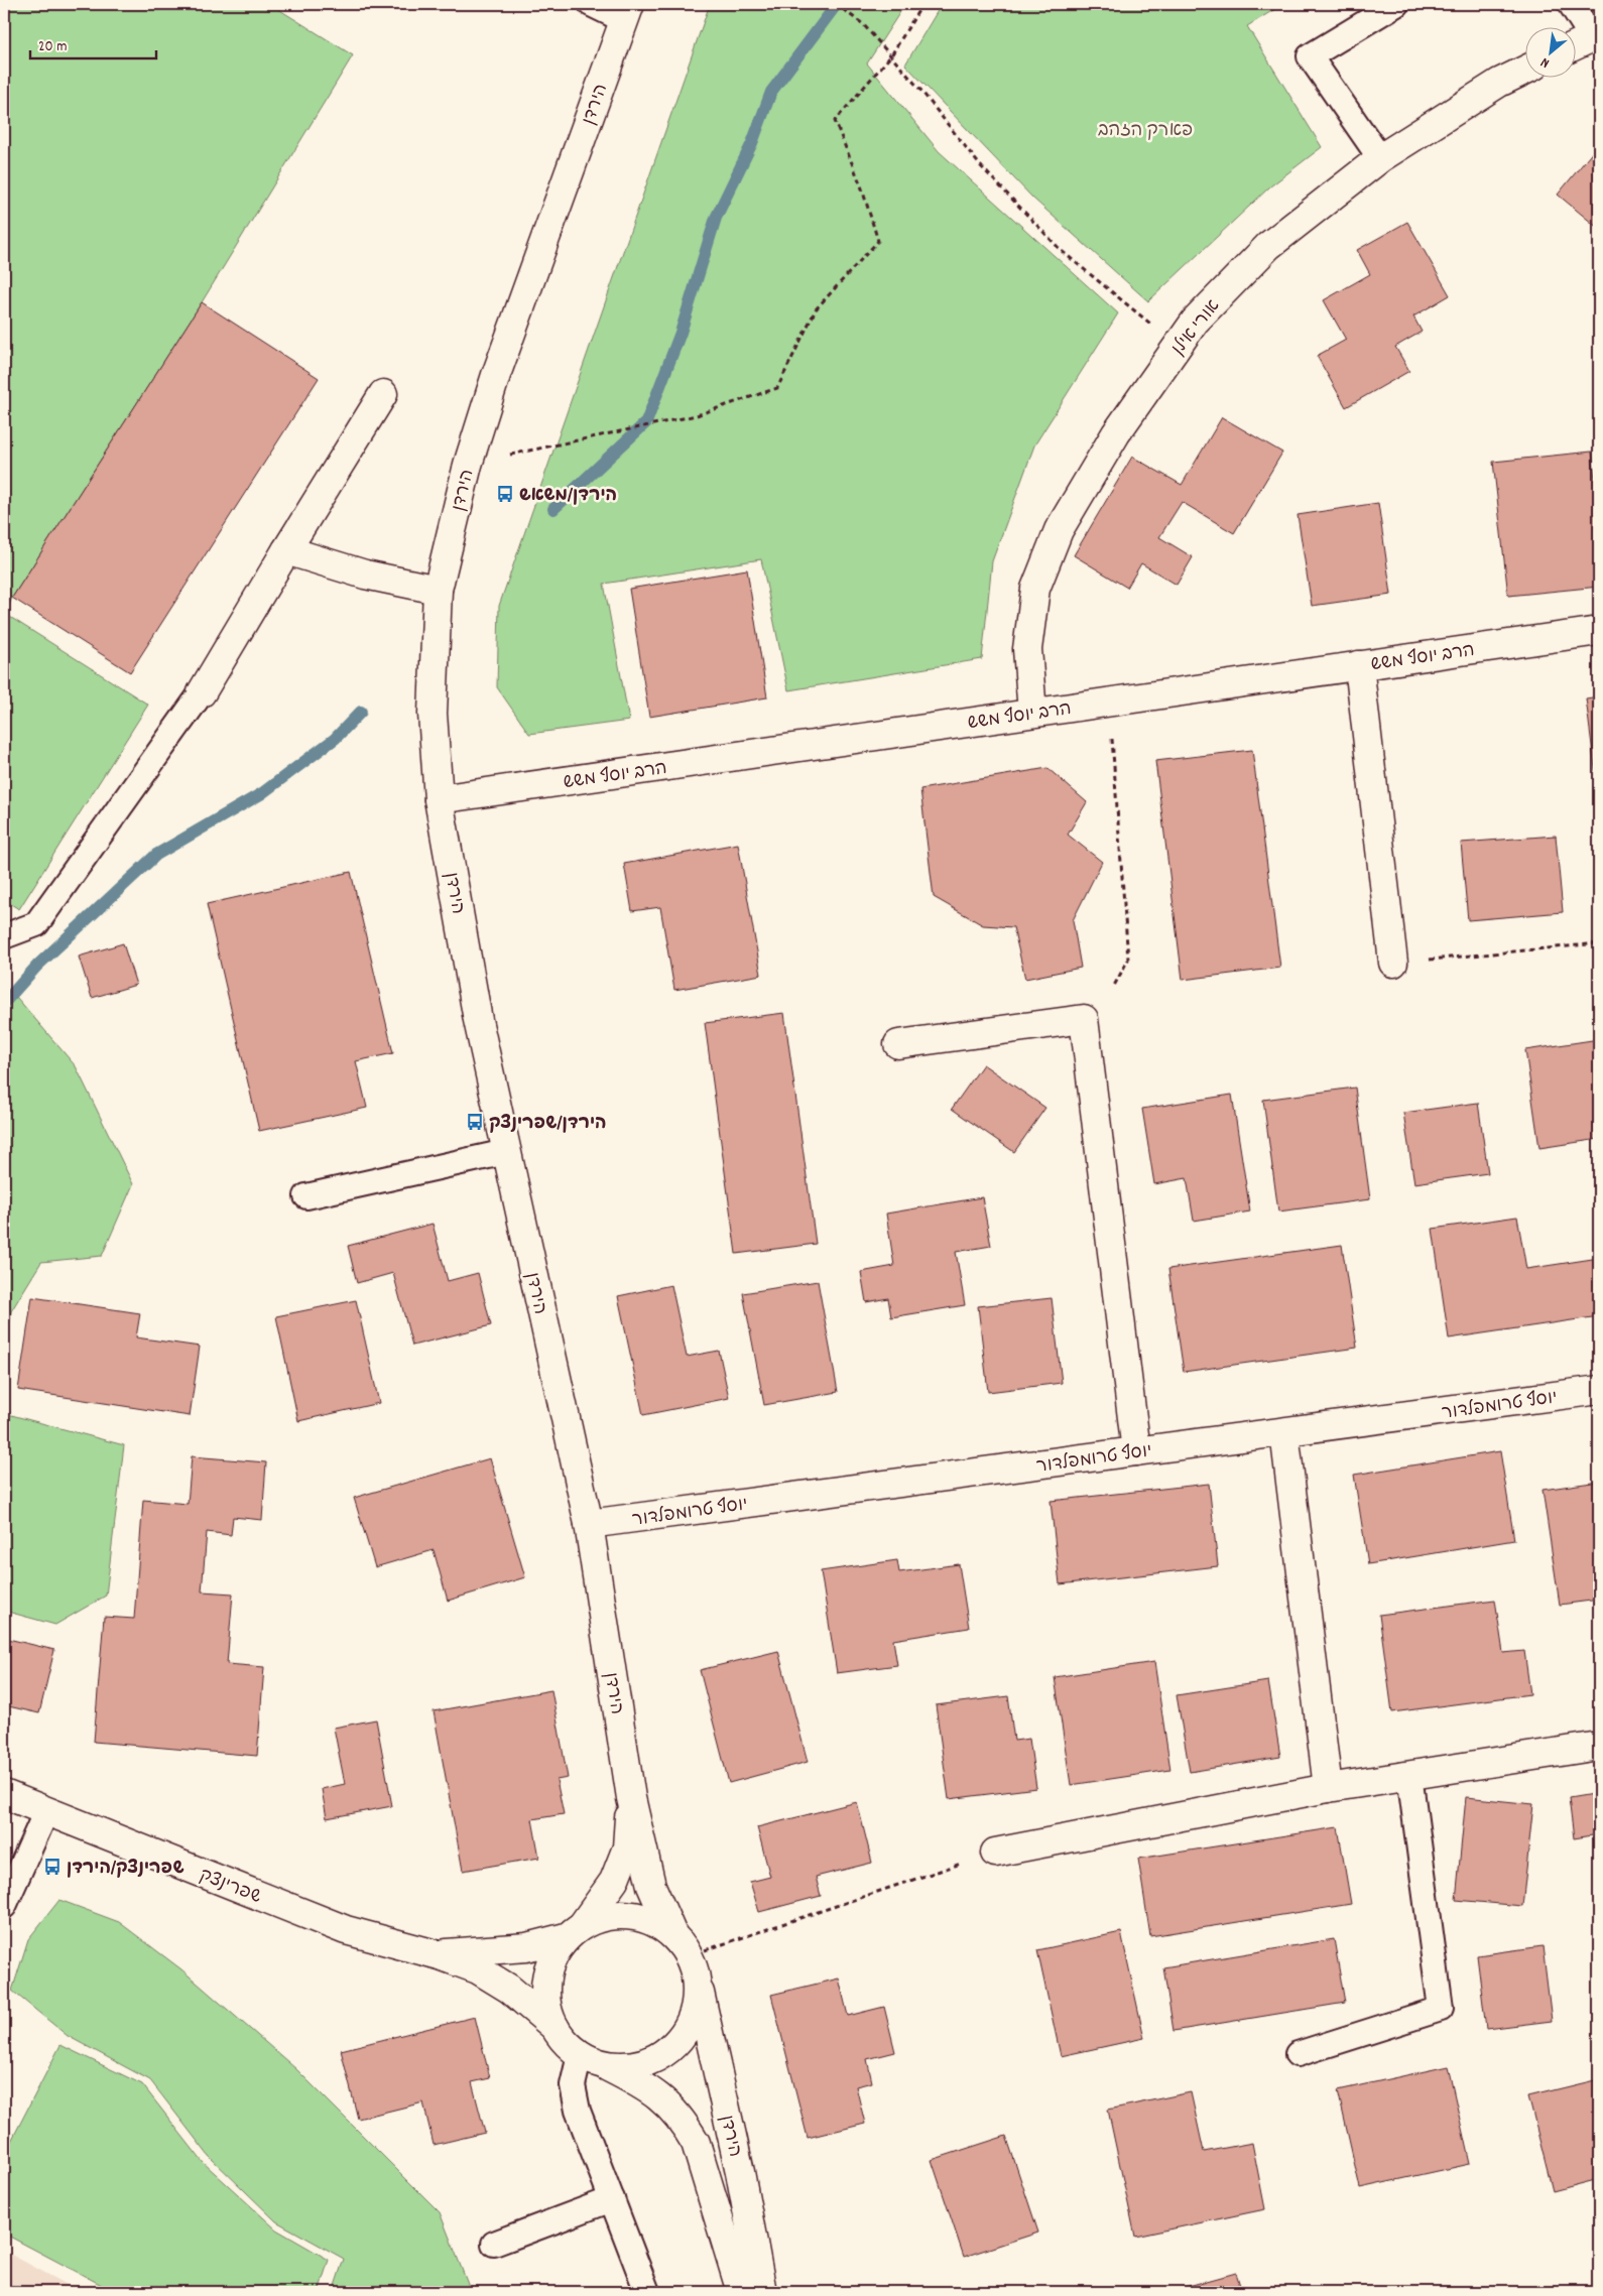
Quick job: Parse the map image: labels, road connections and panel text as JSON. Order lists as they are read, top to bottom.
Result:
{
  "streets": {
    "street": [
      "הירדן",
      "אורי אילן",
      "הרב יוסף משש",
      "יוסף טרומפלדור",
      "שפרינצק"
    ]
  },
  "crossings": [
    ["הירדן", "הרב יוסף משש"],
    ["הירדן", "יוסף טרומפלדור"],
    ["הירדן", "שפרינצק"],
    ["אורי אילן", "הרב יוסף משש"]
  ],
  "parks": ["פארק הזהב"],
  "places": {
    "bus stop": ["הירדן/משאש", "הירדן/שפרינצק", "שפרינצק/הירדן"]
  },
  "scale_bar": "20 m",
  "north": "bottom left"
}
